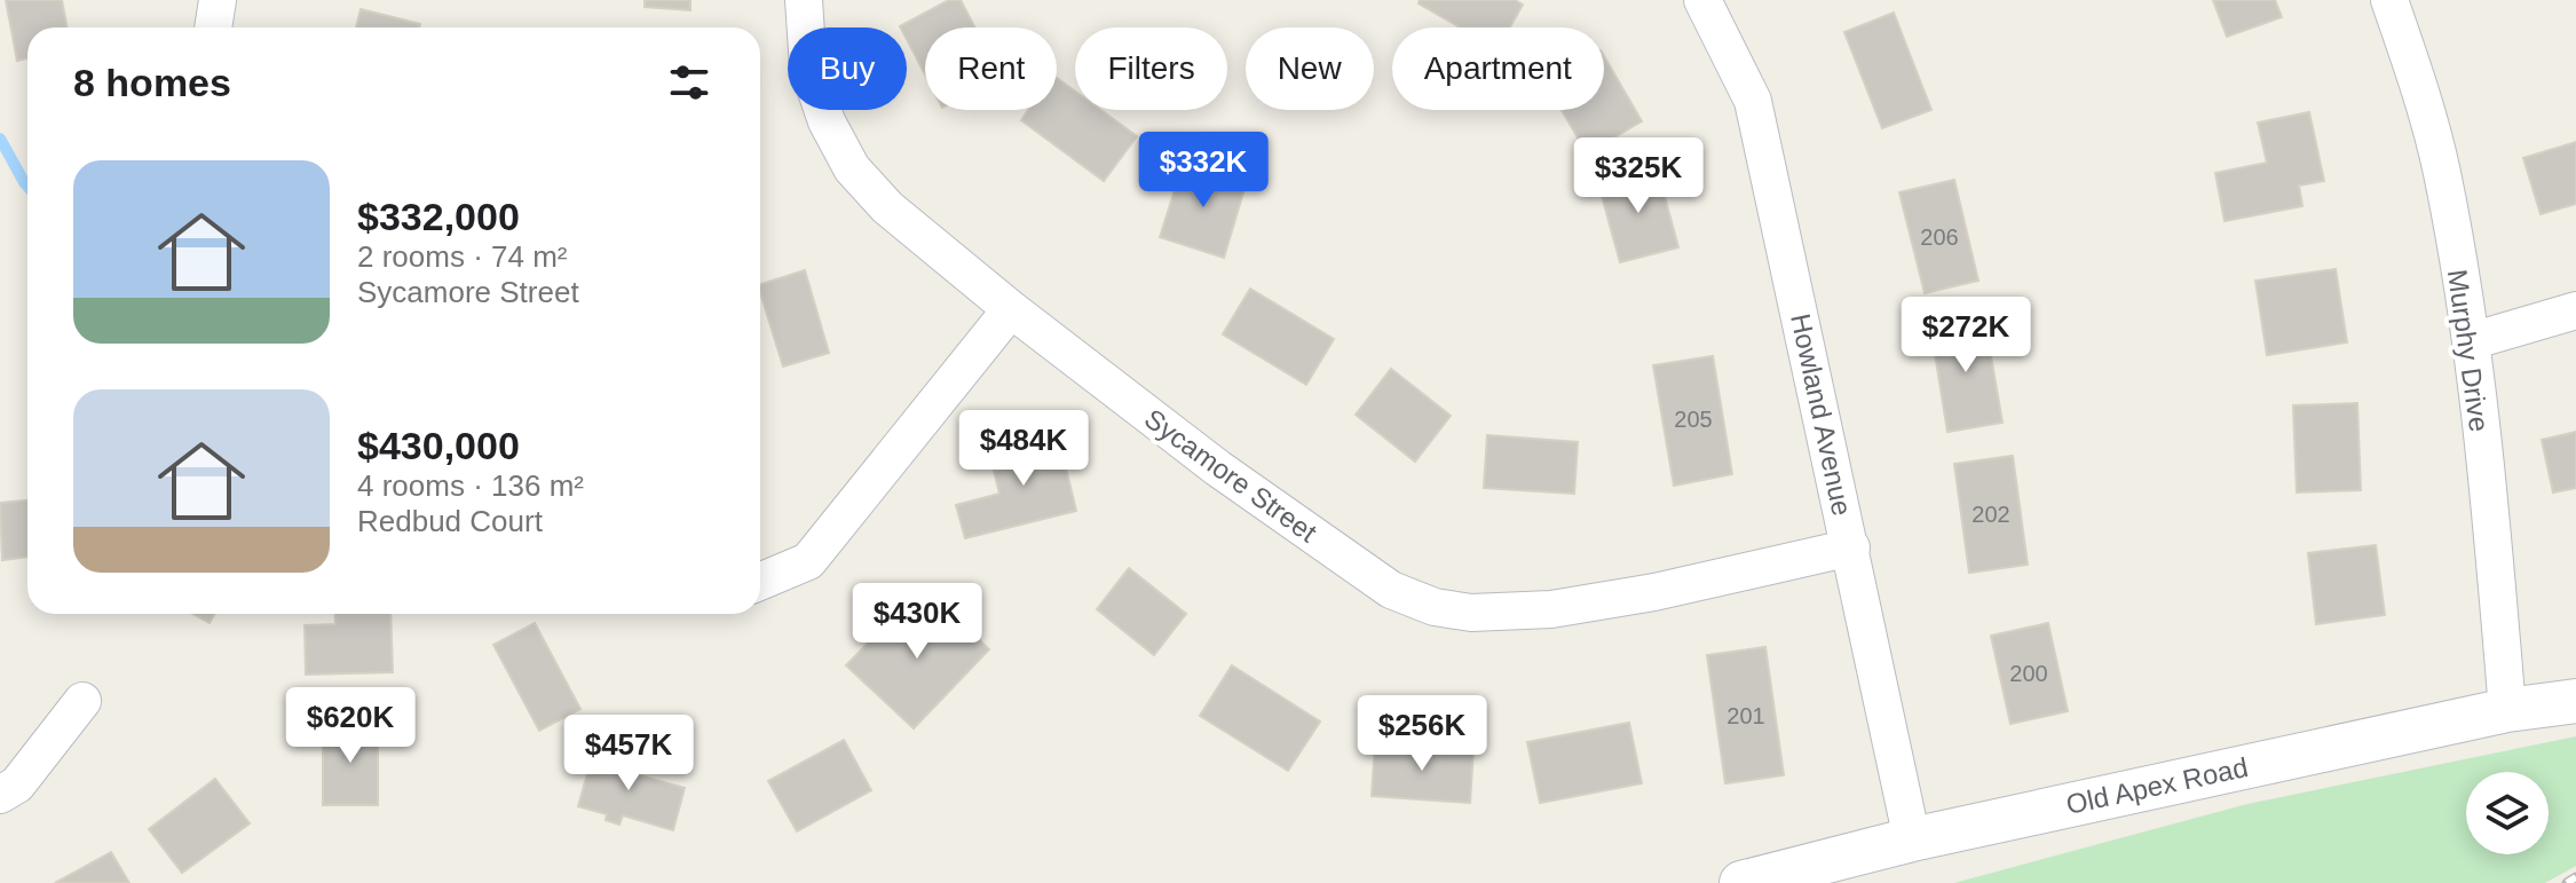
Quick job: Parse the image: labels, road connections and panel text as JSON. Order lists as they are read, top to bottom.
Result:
{
  "streets": {
    "street": [
      "Murphy Drive",
      "Howland Avenue",
      "Sycamore Street",
      "Old Apex Road"
    ]
  },
  "crossings": [
    ["Murphy Drive", "Old Apex Road"],
    ["Howland Avenue", "Sycamore Street"],
    ["Howland Avenue", "Old Apex Road"]
  ],
  "house_numbers": [
    "206",
    "205",
    "202",
    "200",
    "201"
  ],
  "page": {
    "chip": [
      "Buy",
      "Rent",
      "Filters",
      "New",
      "Apartment"
    ],
    "heading": "8 homes",
    "price": [
      "$332K",
      "$325K",
      "$272K",
      "$484K",
      "$430K",
      "$620K",
      "$256K",
      "$457K"
    ],
    "list": [
      {
        "name": "$332,000",
        "note": "2 rooms · 74 m² · Sycamore Street"
      },
      {
        "name": "$430,000",
        "note": "4 rooms · 136 m² · Redbud Court"
      }
    ]
  }
}
